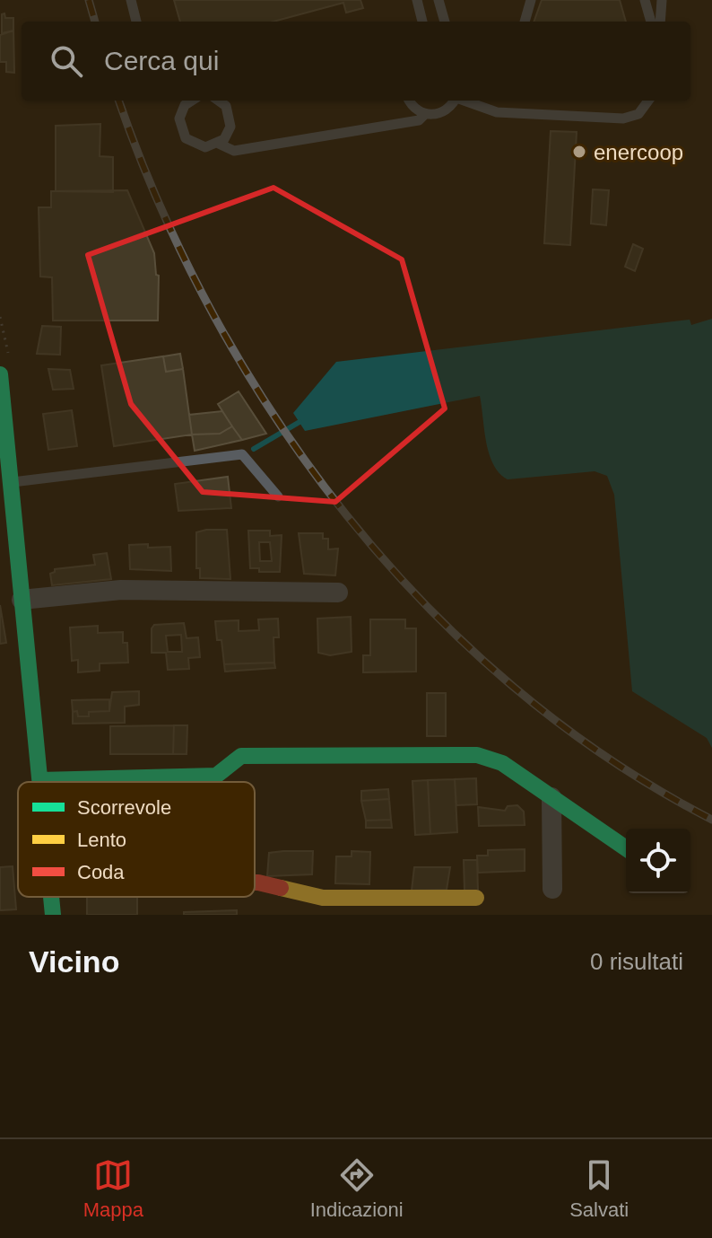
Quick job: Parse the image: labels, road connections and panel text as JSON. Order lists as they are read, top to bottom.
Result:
{
  "places": ["enercoop"],
  "legend": ["Scorrevole", "Lento", "Coda"],
  "page": {
    "search": "Cerca qui",
    "heading": ["Vicino", "0 risultati"],
    "nav": ["Mappa", "Indicazioni", "Salvati"]
  }
}
